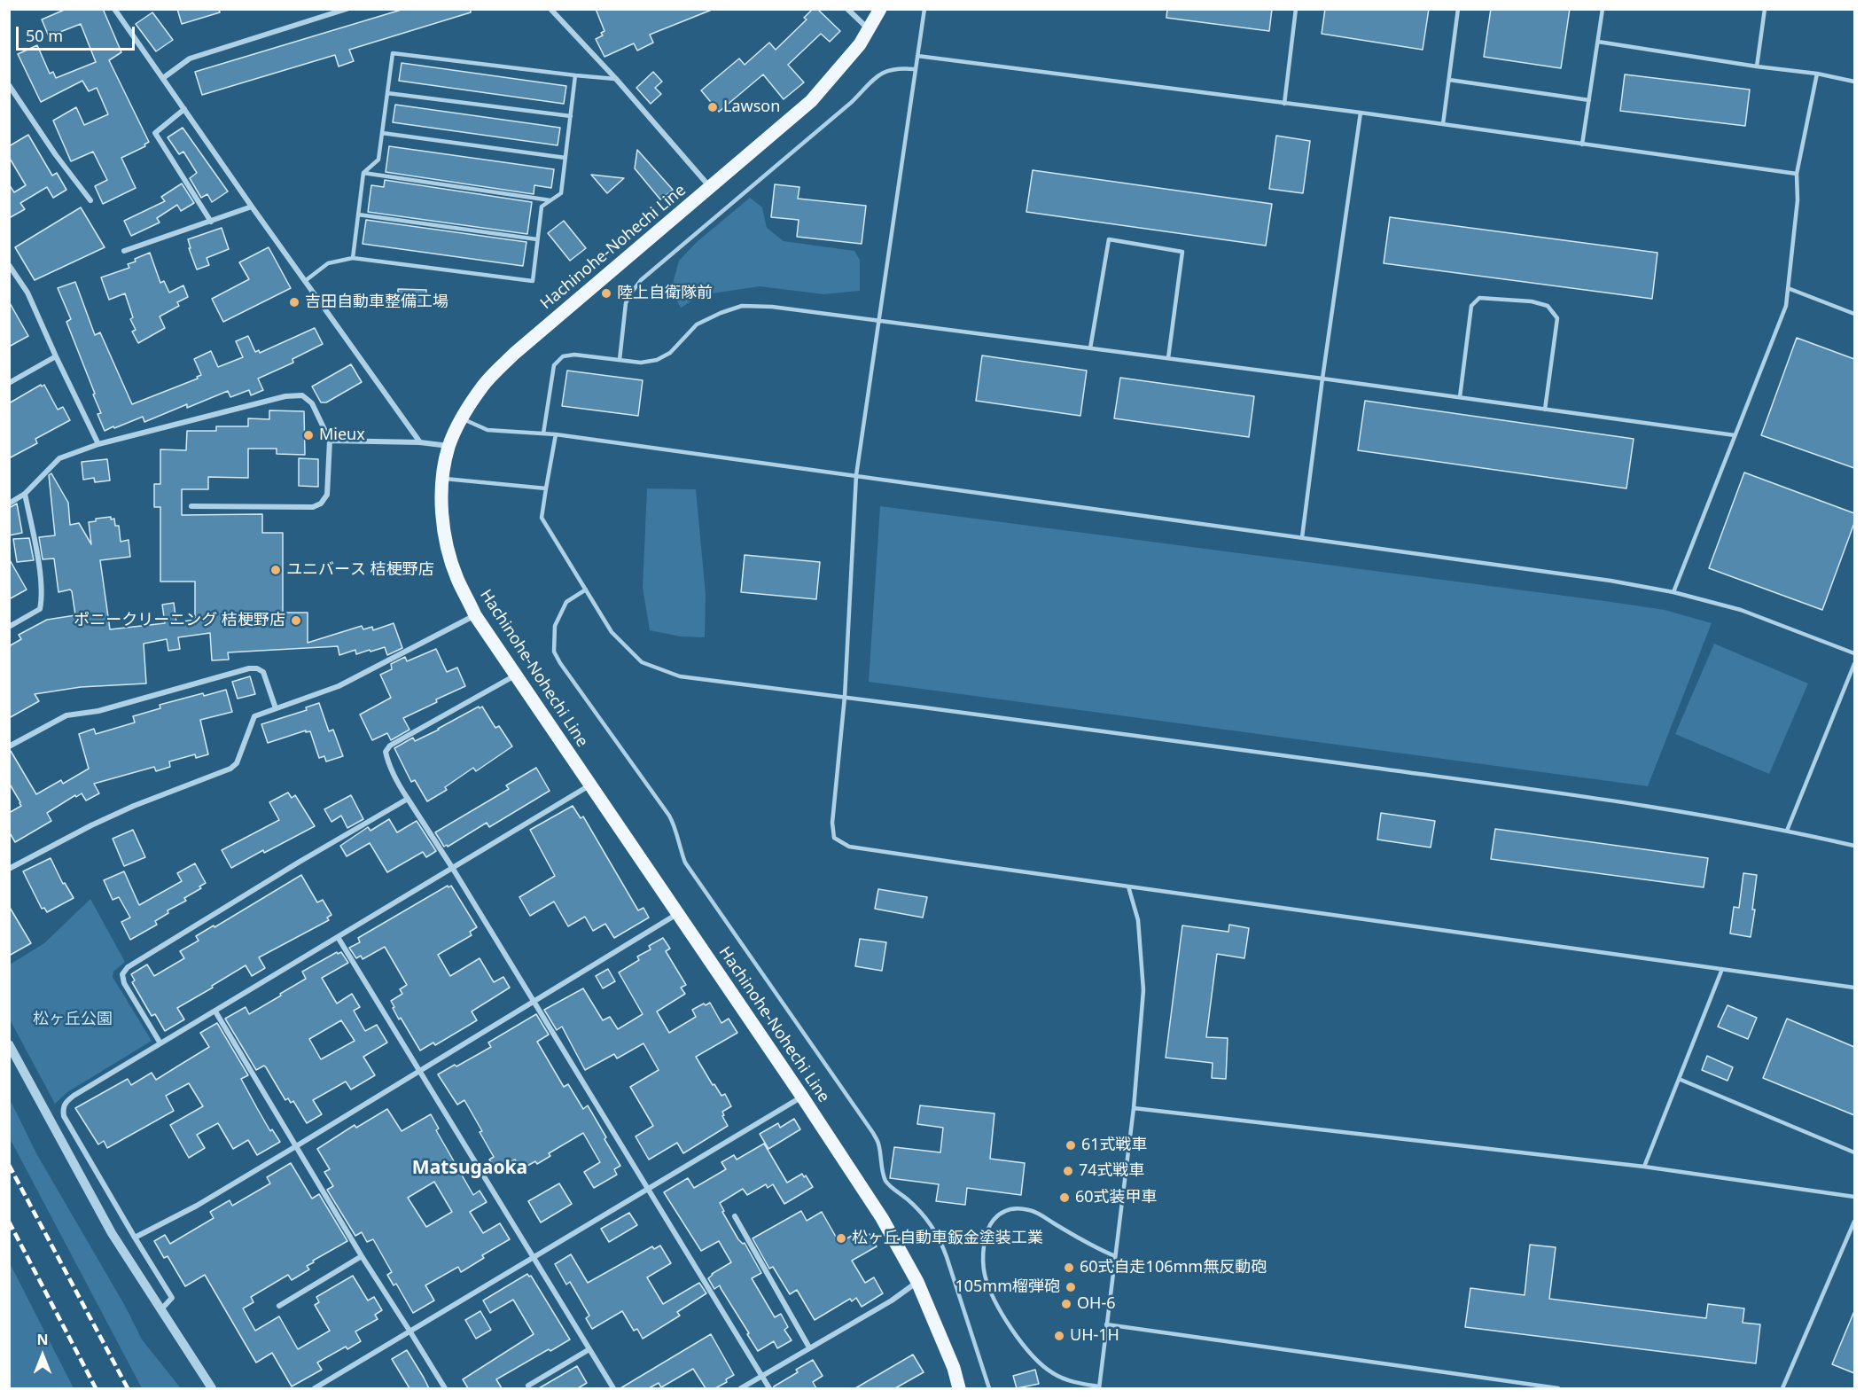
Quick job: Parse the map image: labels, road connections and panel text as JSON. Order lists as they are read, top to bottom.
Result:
{
  "streets": {
    "main road": ["Hachinohe-Nohechi Line"]
  },
  "districts": ["Matsugaoka"],
  "parks": ["松ヶ丘公園"],
  "places": [
    "Lawson",
    "陸上自衛隊前",
    "吉田自動車整備工場",
    "Mieux",
    "ユニバース 桔梗野店",
    "ポニークリーニング 桔梗野店",
    "61式戦車",
    "74式戦車",
    "60式装甲車",
    "松ヶ丘自動車鈑金塗装工業",
    "60式自走106mm無反動砲",
    "105mm榴弾砲",
    "OH-6",
    "UH-1H"
  ],
  "scale_bar": "50 m",
  "north": "top"
}
